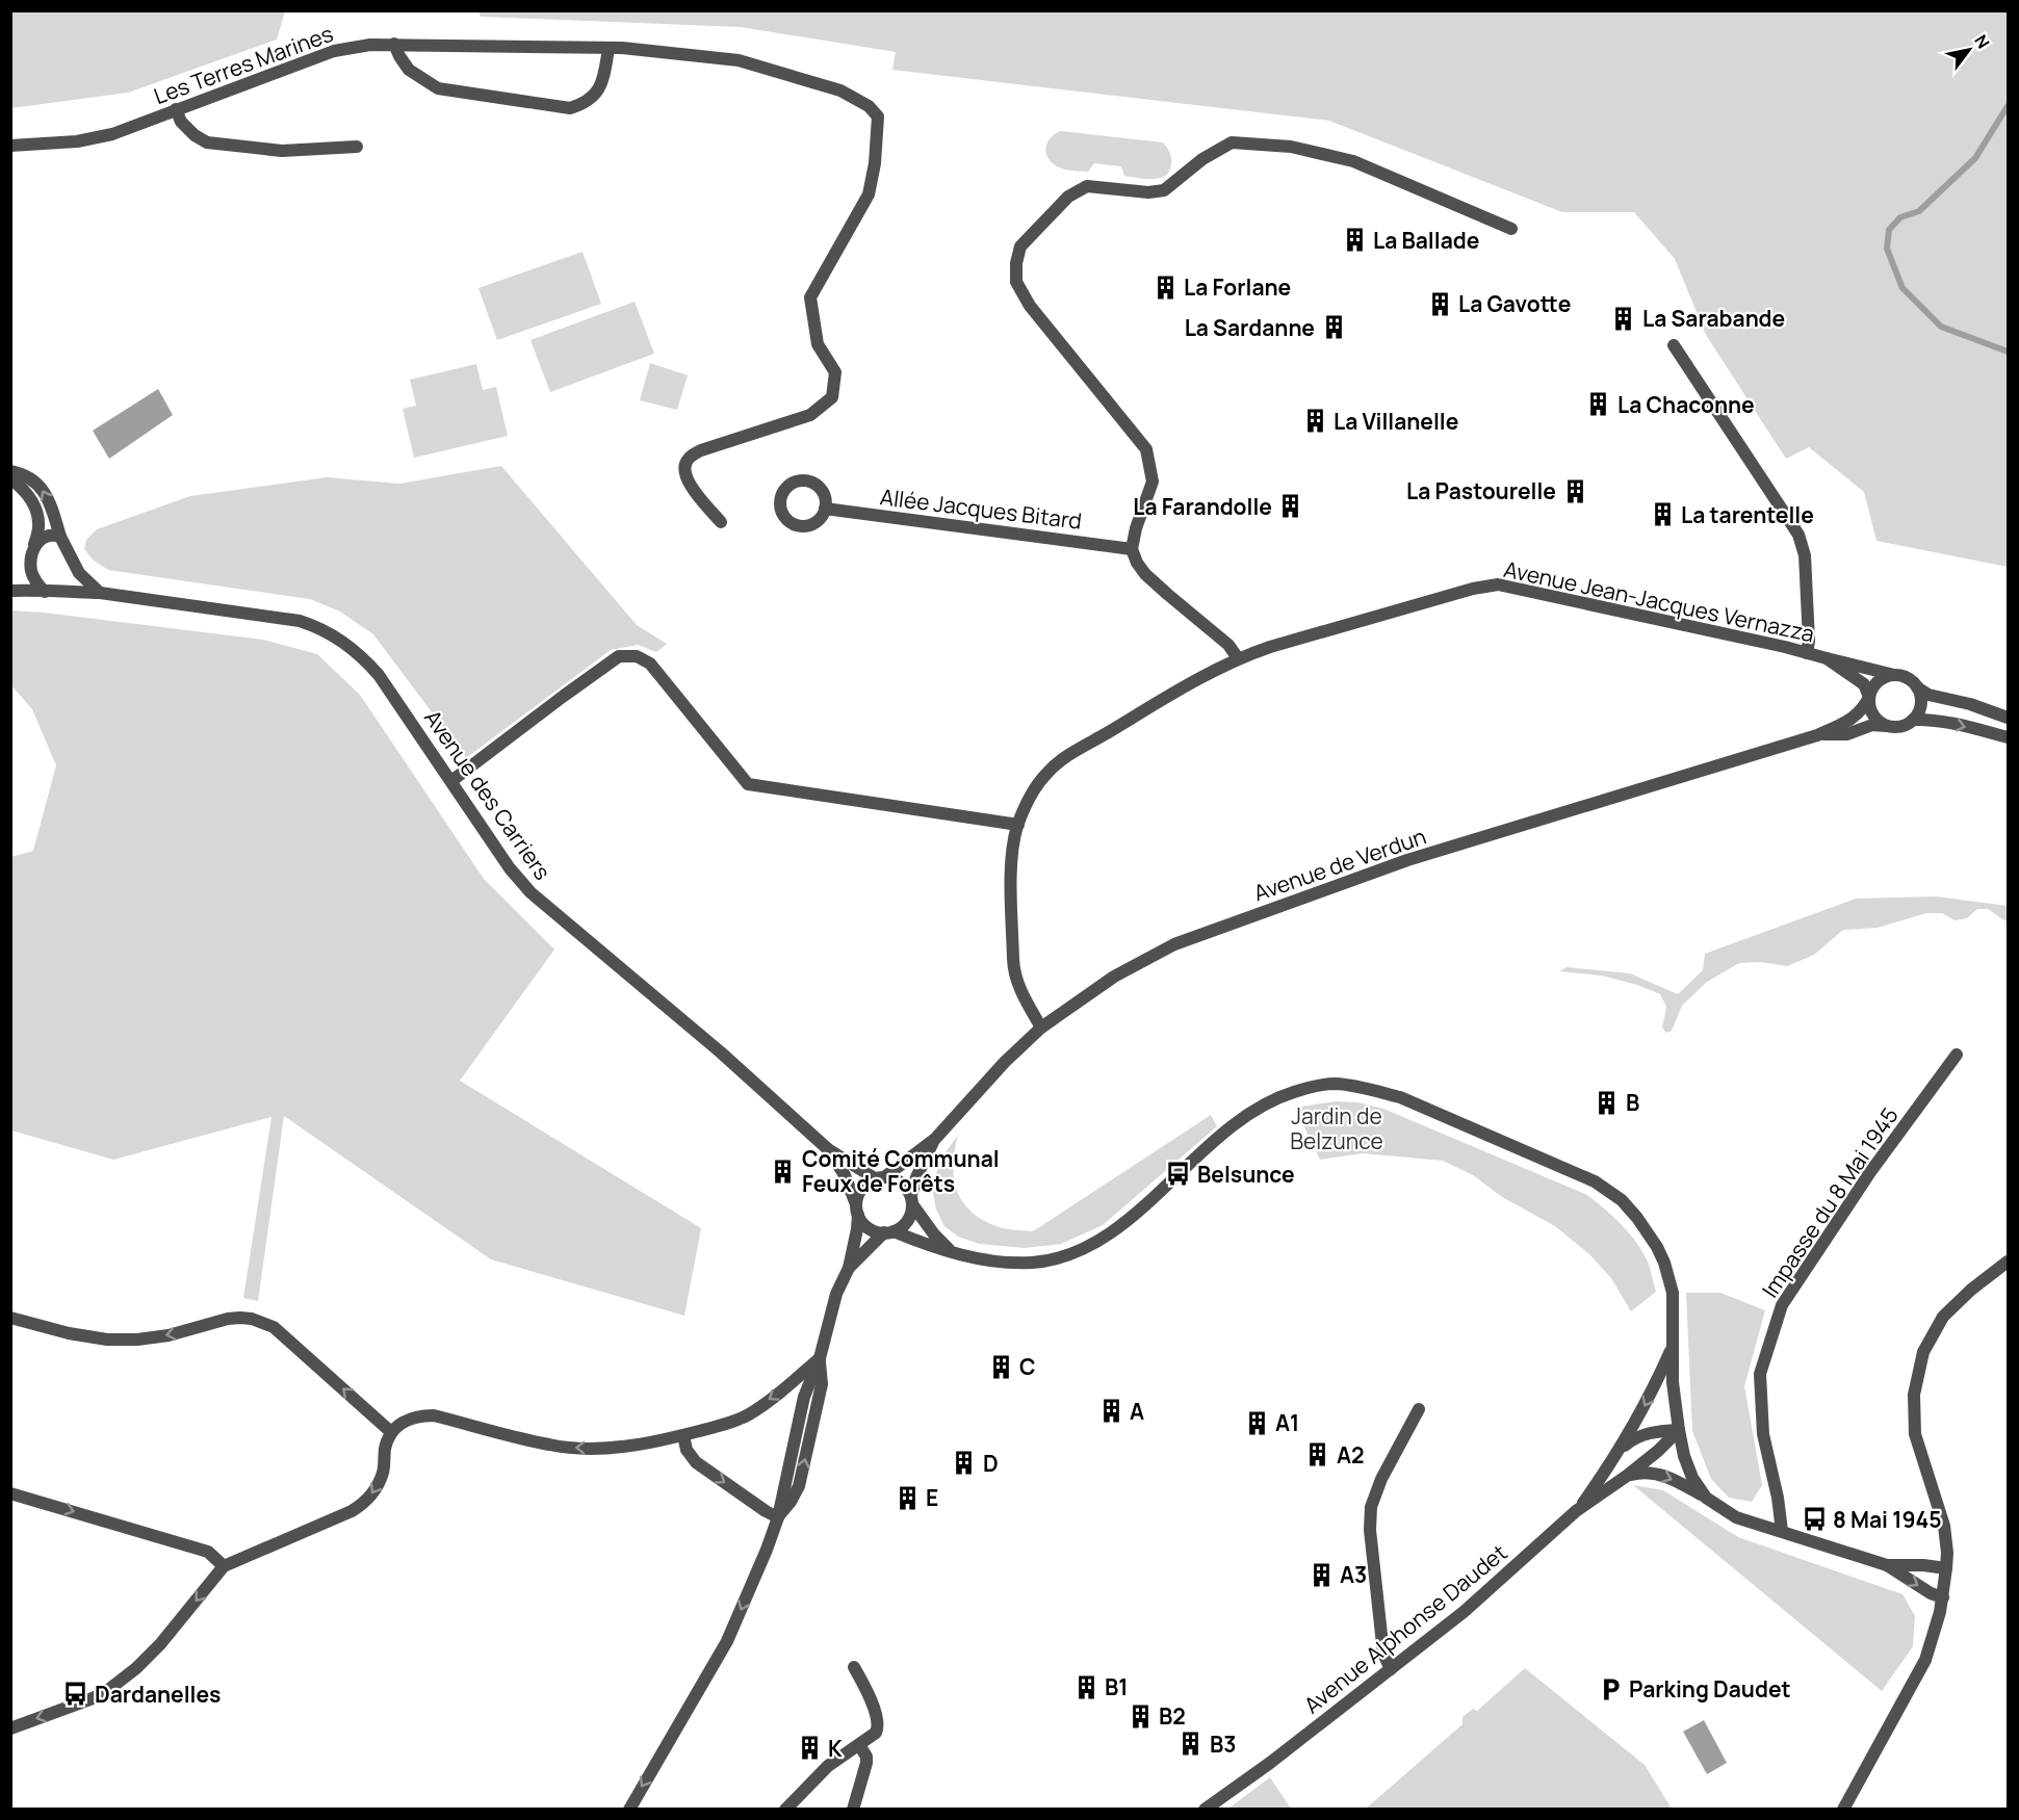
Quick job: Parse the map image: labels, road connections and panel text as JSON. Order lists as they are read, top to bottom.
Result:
{
  "streets": {
    "street": [
      "Les Terres Marines",
      "Allée Jacques Bitard",
      "Avenue Jean-Jacques Vernazza",
      "Avenue des Carriers",
      "Avenue de Verdun",
      "Impasse du 8 Mai 1945",
      "Avenue Alphonse Daudet"
    ]
  },
  "crossings": [
    ["Avenue Jean-Jacques Vernazza", "Avenue de Verdun"],
    ["Avenue des Carriers", "Avenue de Verdun"]
  ],
  "parks": ["Jardin de Belzunce"],
  "places": {
    "building": [
      "La Ballade",
      "La Forlane",
      "La Gavotte",
      "La Sarabande",
      "La Sardanne",
      "La Chaconne",
      "La Villanelle",
      "La Pastourelle",
      "La Farandolle",
      "La tarentelle",
      "B",
      "Comité Communal Feux de Forêts",
      "C",
      "A",
      "A1",
      "A2",
      "D",
      "E",
      "A3",
      "B1",
      "B2",
      "B3",
      "K"
    ],
    "bus stop": ["Belsunce", "8 Mai 1945", "Dardanelles"],
    "parking": ["Parking Daudet"]
  },
  "north": "top right"
}
